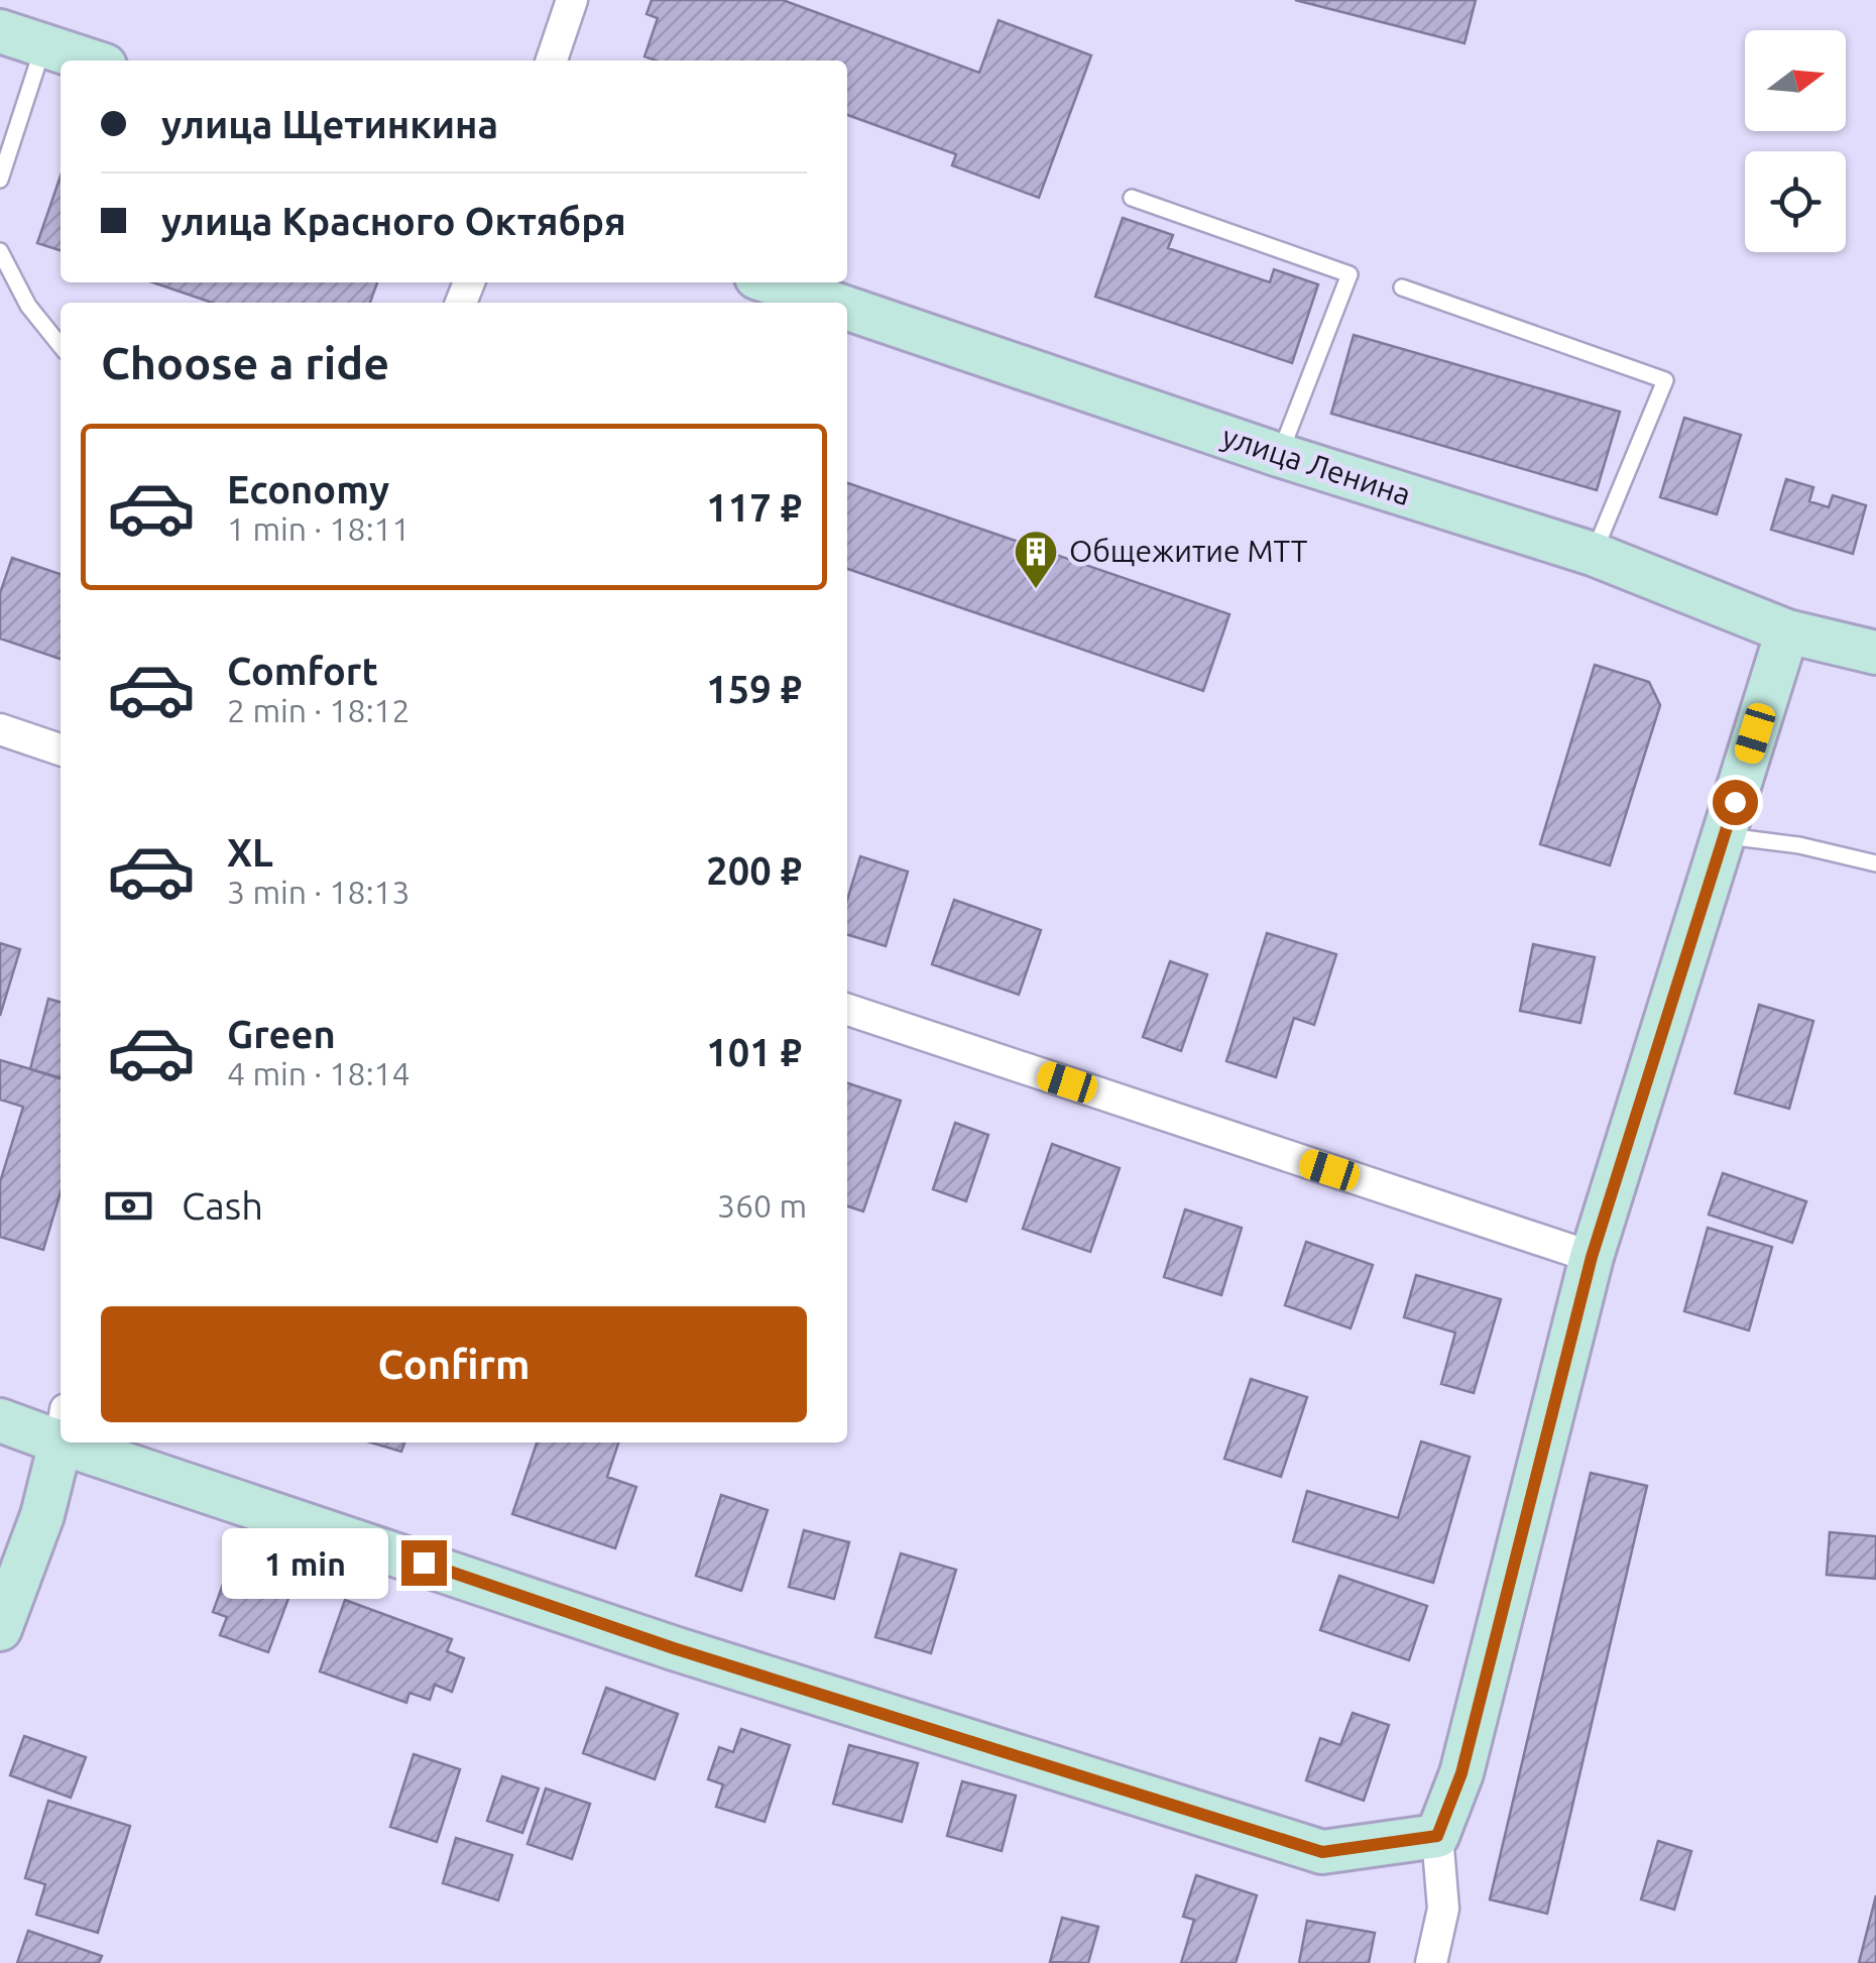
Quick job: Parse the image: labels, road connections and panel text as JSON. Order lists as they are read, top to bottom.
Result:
{
  "streets": {
    "main road": ["улица Ленина"]
  },
  "places": {
    "building": ["Общежитие МТТ"]
  },
  "north": "right",
  "page": {
    "banner": ["улица Щетинкина", "улица Красного Октября"],
    "heading": "Choose a ride",
    "list": [
      {
        "name": "Economy",
        "note": "1 min · 18:11",
        "value": "117 ₽"
      },
      {
        "name": "Comfort",
        "note": "2 min · 18:12",
        "value": "159 ₽"
      },
      {
        "name": "XL",
        "note": "3 min · 18:13",
        "value": "200 ₽"
      },
      {
        "name": "Green",
        "note": "4 min · 18:14",
        "value": "101 ₽"
      }
    ],
    "pay": ["Cash", "360 m"],
    "buttons": "Confirm",
    "bubble": "1 min"
  }
}
